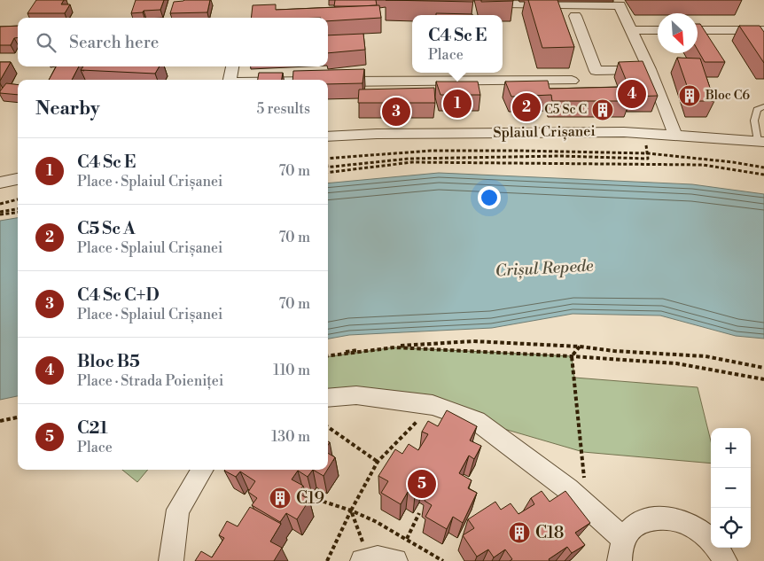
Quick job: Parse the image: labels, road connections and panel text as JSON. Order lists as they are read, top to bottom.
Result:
{
  "streets": {
    "street": ["Splaiul Crișanei"]
  },
  "water": ["Crișul Repede"],
  "places": {
    "building": [
      "Bloc C6",
      "C5 Sc C",
      "C19",
      "C18"
    ]
  },
  "north": "bottom right",
  "page": {
    "popup": ["C4 Sc E", "Place"],
    "search": "Search here",
    "pins": [
      "4",
      "1",
      "2",
      "3",
      "5"
    ],
    "heading": ["Nearby", "5 results"],
    "list": [
      {
        "mark": "1",
        "name": "C4 Sc E",
        "note": "Place · Splaiul Crișanei",
        "value": "70 m"
      },
      {
        "mark": "2",
        "name": "C5 Sc A",
        "note": "Place · Splaiul Crișanei",
        "value": "70 m"
      },
      {
        "mark": "3",
        "name": "C4 Sc C+D",
        "note": "Place · Splaiul Crișanei",
        "value": "70 m"
      },
      {
        "mark": "4",
        "name": "Bloc B5",
        "note": "Place · Strada Poieniței",
        "value": "110 m"
      },
      {
        "mark": "5",
        "name": "C21",
        "note": "Place",
        "value": "130 m"
      }
    ],
    "map_buttons": ["+", "−"]
  }
}
